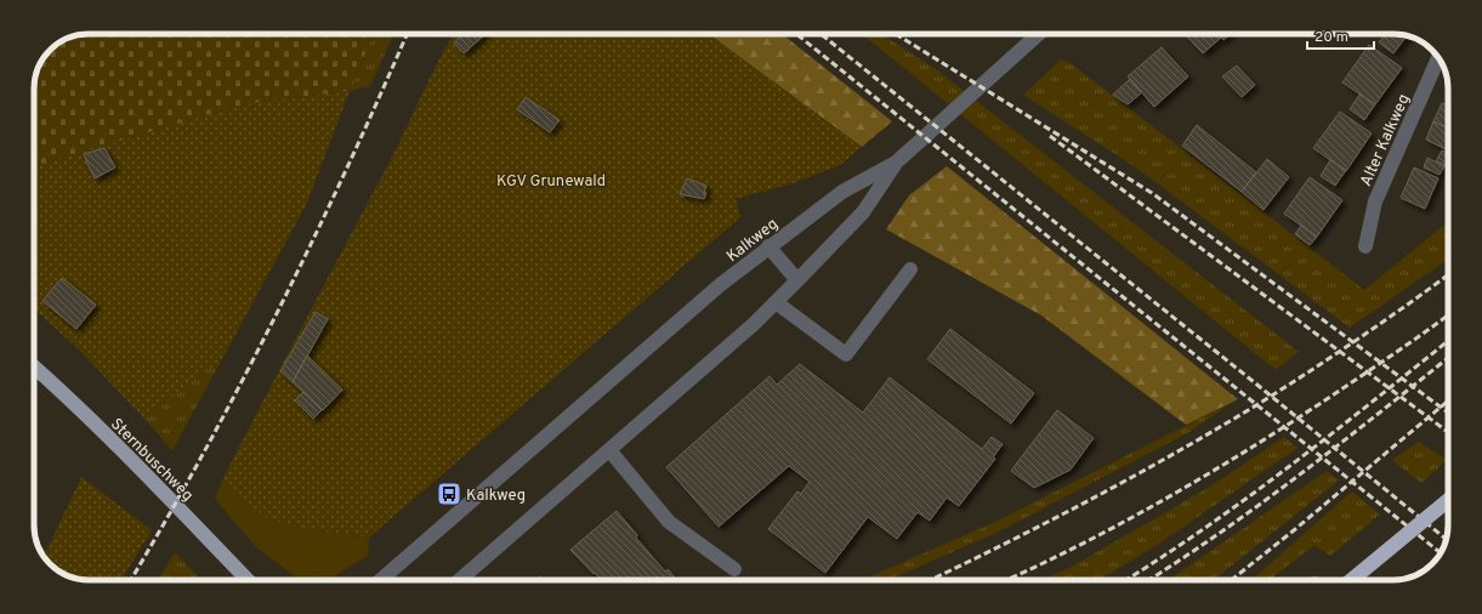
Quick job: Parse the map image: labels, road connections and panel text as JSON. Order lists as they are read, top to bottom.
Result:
{
  "streets": {
    "main road": ["Sternbuschweg"],
    "street": ["Alter Kalkweg", "Kalkweg"]
  },
  "parks": ["KGV Grunewald"],
  "places": {
    "bus stop": ["Kalkweg"]
  },
  "scale_bar": "20 m"
}
